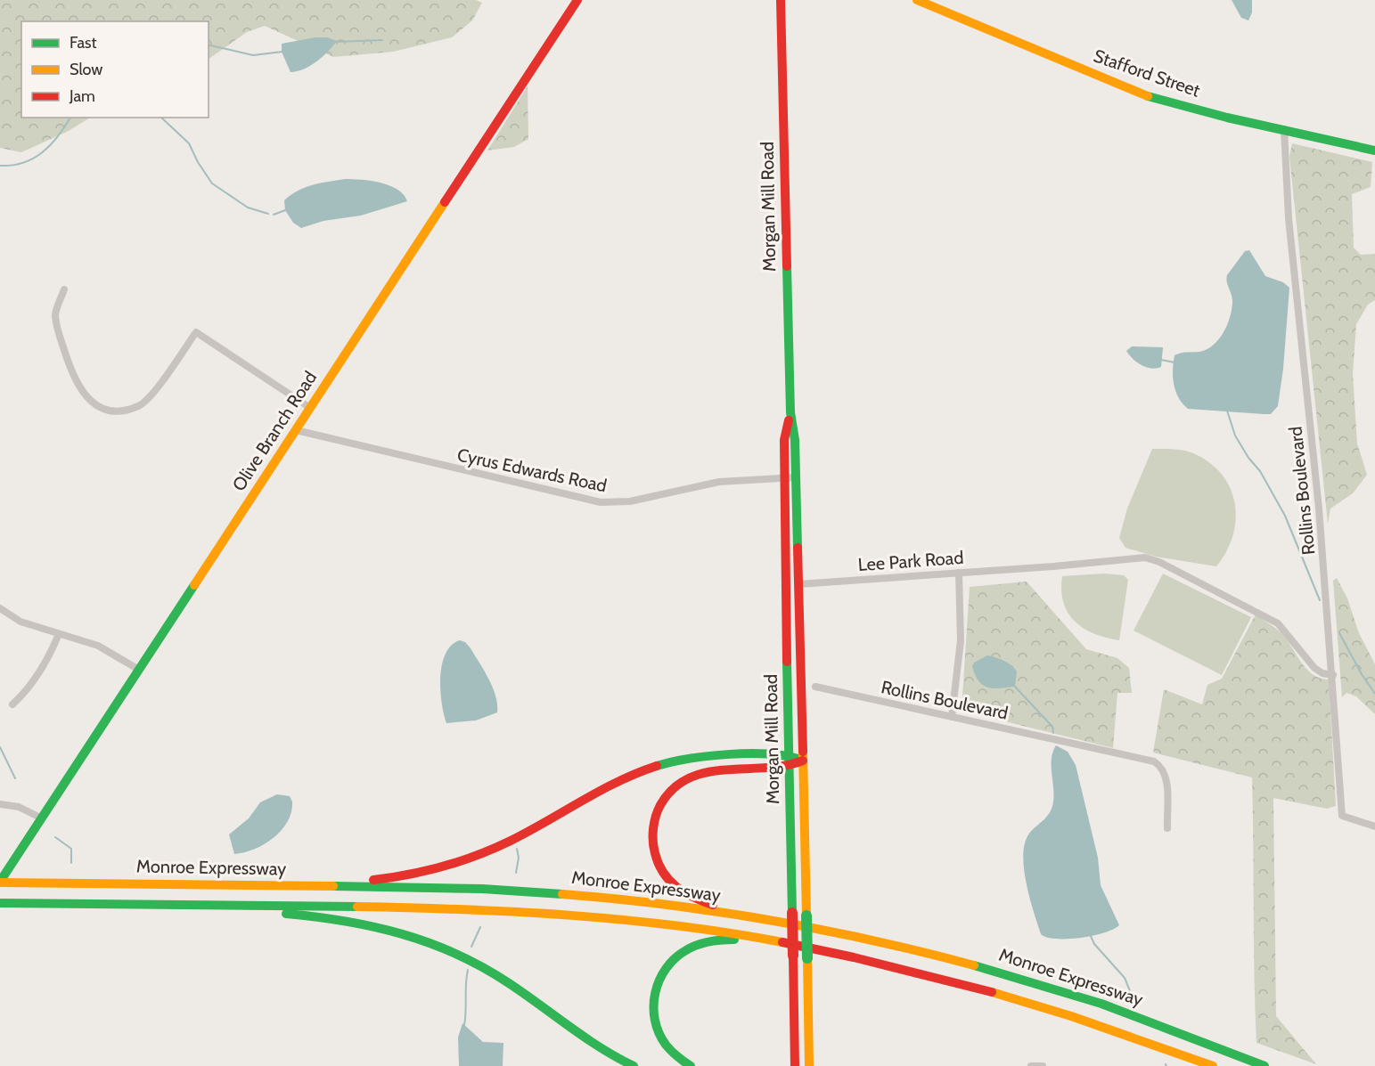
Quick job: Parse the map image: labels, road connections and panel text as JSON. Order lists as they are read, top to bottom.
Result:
{
  "streets": {
    "main road": [
      "Stafford Street",
      "Morgan Mill Road",
      "Olive Branch Road",
      "Monroe Expressway"
    ],
    "street": ["Cyrus Edwards Road", "Rollins Boulevard", "Lee Park Road"]
  },
  "crossings": [
    ["Stafford Street", "Rollins Boulevard"],
    ["Morgan Mill Road", "Cyrus Edwards Road"],
    ["Morgan Mill Road", "Lee Park Road"],
    ["Olive Branch Road", "Cyrus Edwards Road"],
    ["Olive Branch Road", "Monroe Expressway"],
    ["Rollins Boulevard", "Lee Park Road"]
  ],
  "legend": ["Fast", "Slow", "Jam"]
}
